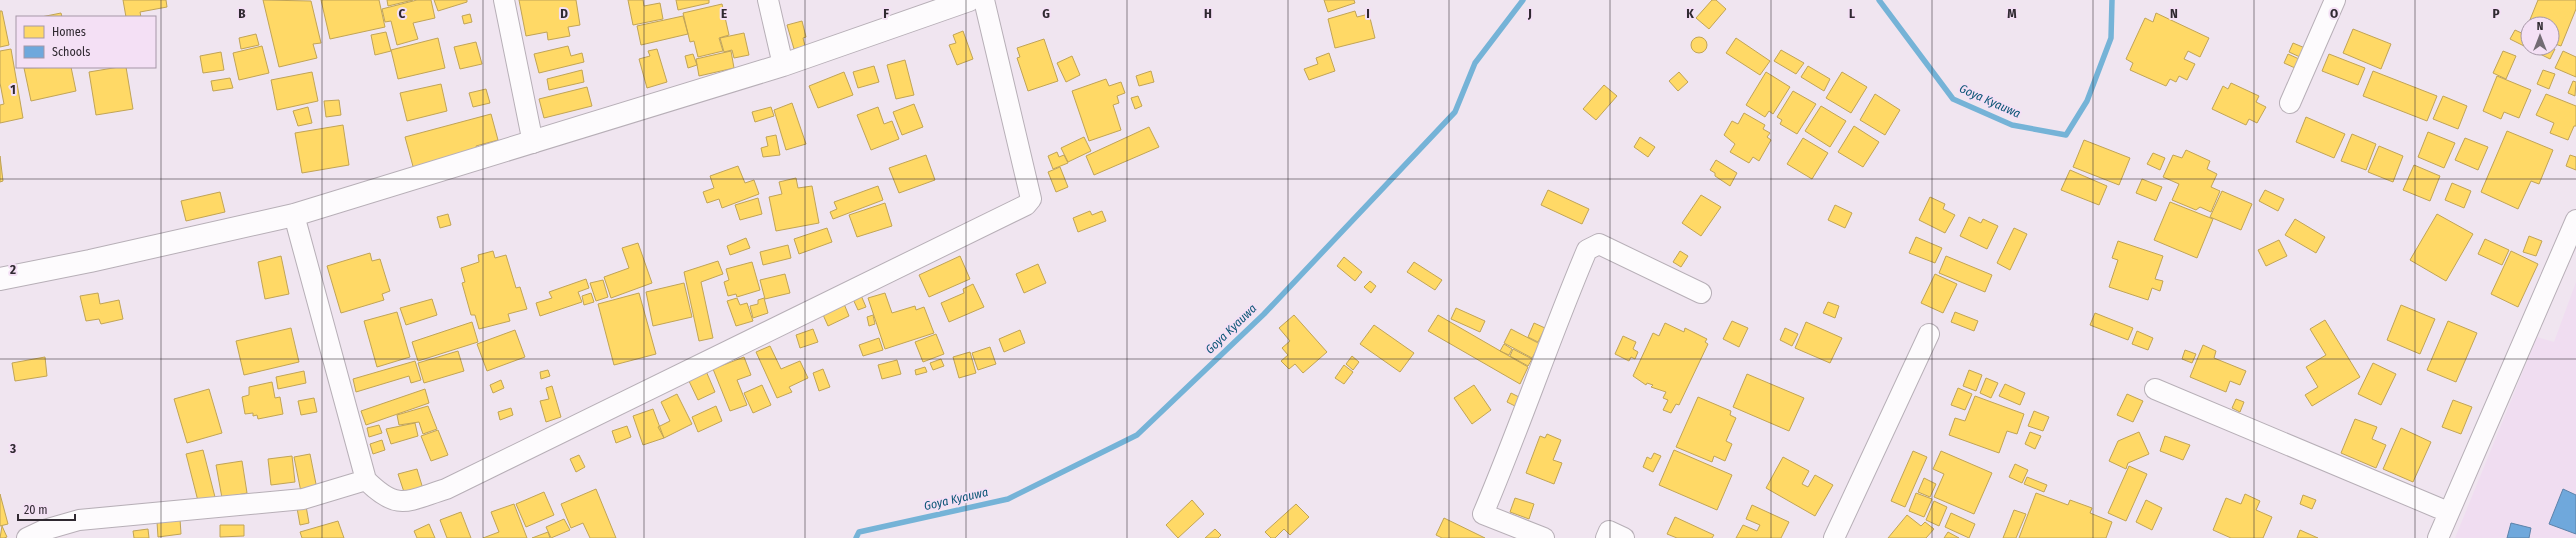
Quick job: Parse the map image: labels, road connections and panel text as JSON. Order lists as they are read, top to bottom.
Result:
{
  "water": ["Goya Kyauwa"],
  "legend": ["Homes", "Schools"],
  "scale_bar": "20 m",
  "north": "top",
  "grid": {
    "columns": [
      "B",
      "C",
      "D",
      "E",
      "F",
      "G",
      "H",
      "I",
      "J",
      "K",
      "L",
      "M",
      "N",
      "O",
      "P"
    ],
    "rows": ["1", "2", "3"]
  }
}
